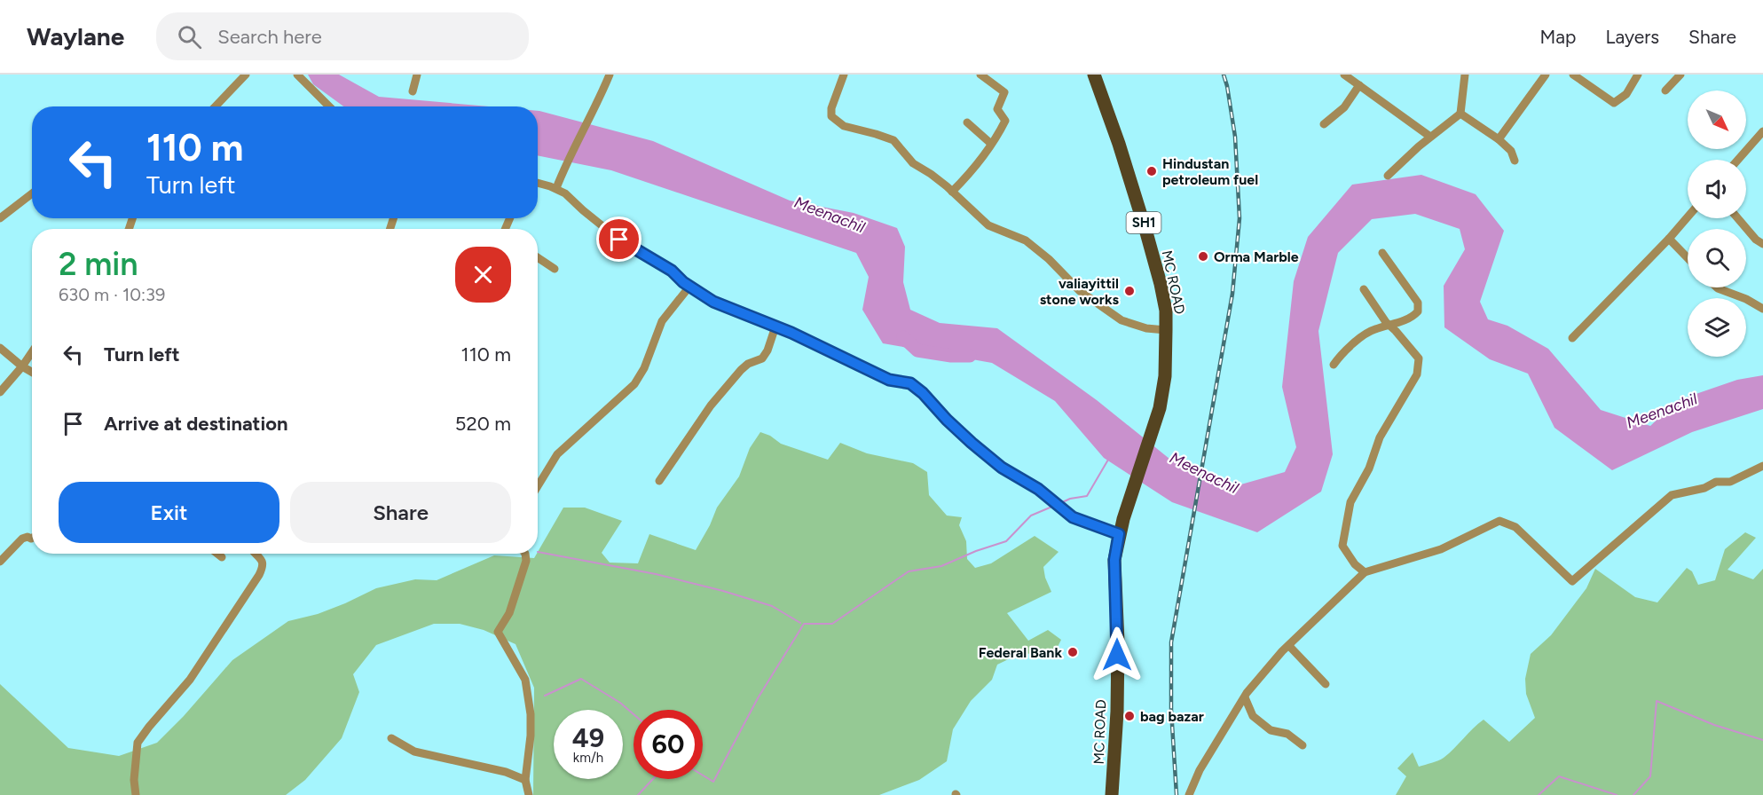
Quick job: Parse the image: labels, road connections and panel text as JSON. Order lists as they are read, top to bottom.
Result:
{
  "streets": {
    "main road": ["SH1", "MC ROAD"]
  },
  "water": ["Meenachil"],
  "places": [
    "Hindustan petroleum fuel",
    "Orma Marble",
    "valiayittil stone works",
    "Federal Bank",
    "bag bazar"
  ],
  "north": "bottom right",
  "page": {
    "header": "Waylane",
    "search": "Search here",
    "nav": ["Map", "Layers", "Share"],
    "turn": ["110 m", "Turn left"],
    "heading": ["2 min", "630 m · 10:39"],
    "list": [
      {
        "name": "Turn left",
        "value": "110 m"
      },
      {
        "name": "Arrive at destination",
        "value": "520 m"
      }
    ],
    "buttons": ["Exit", "Share"],
    "speed": "49 km/h",
    "limit": "60"
  }
}
